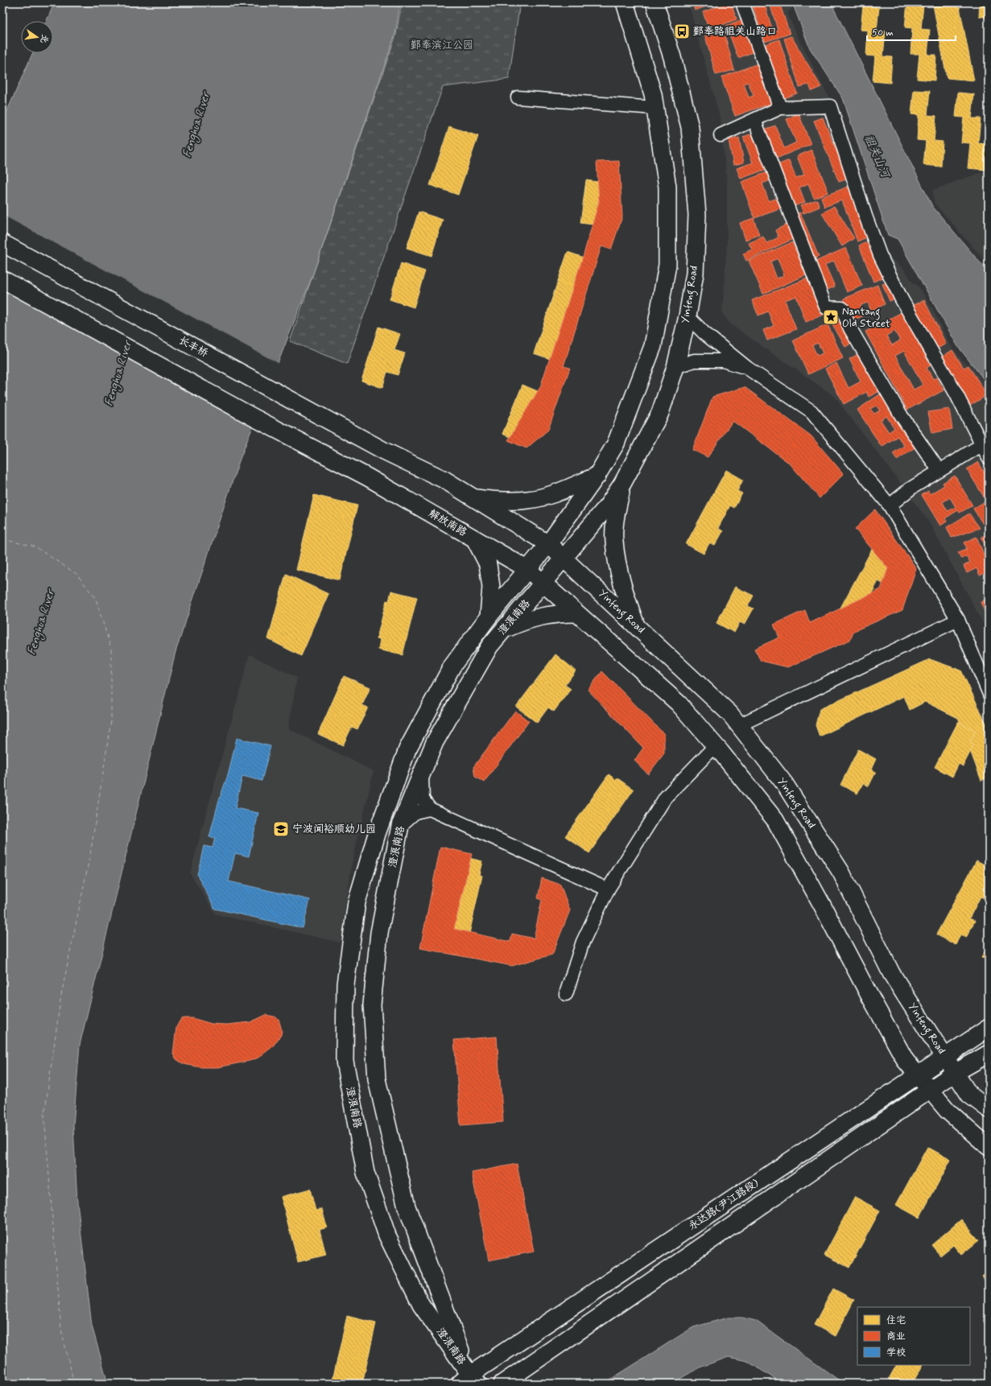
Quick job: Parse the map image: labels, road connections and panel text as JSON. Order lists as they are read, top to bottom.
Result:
{
  "streets": {
    "main road": [
      "Yinfeng Road",
      "长丰桥",
      "解放南路",
      "澄浪南路",
      "永达路(尹江路段)"
    ]
  },
  "crossings": [
    ["Yinfeng Road", "长丰桥"],
    ["Yinfeng Road", "澄浪南路"],
    ["Yinfeng Road", "永达路(尹江路段)"],
    ["解放南路", "澄浪南路"],
    ["澄浪南路", "永达路(尹江路段)"]
  ],
  "water": ["Fenghua Rıver", "祖关山河"],
  "parks": ["鄞奉滨江公园"],
  "places": {
    "bus stop": ["鄞奉路祖关山路口"],
    "place": ["Nantang Old Street"],
    "school or university": ["宁波闻裕顺幼儿园"]
  },
  "legend": ["住宅", "商业", "学校"],
  "scale_bar": "50 m",
  "north": "right"
}
